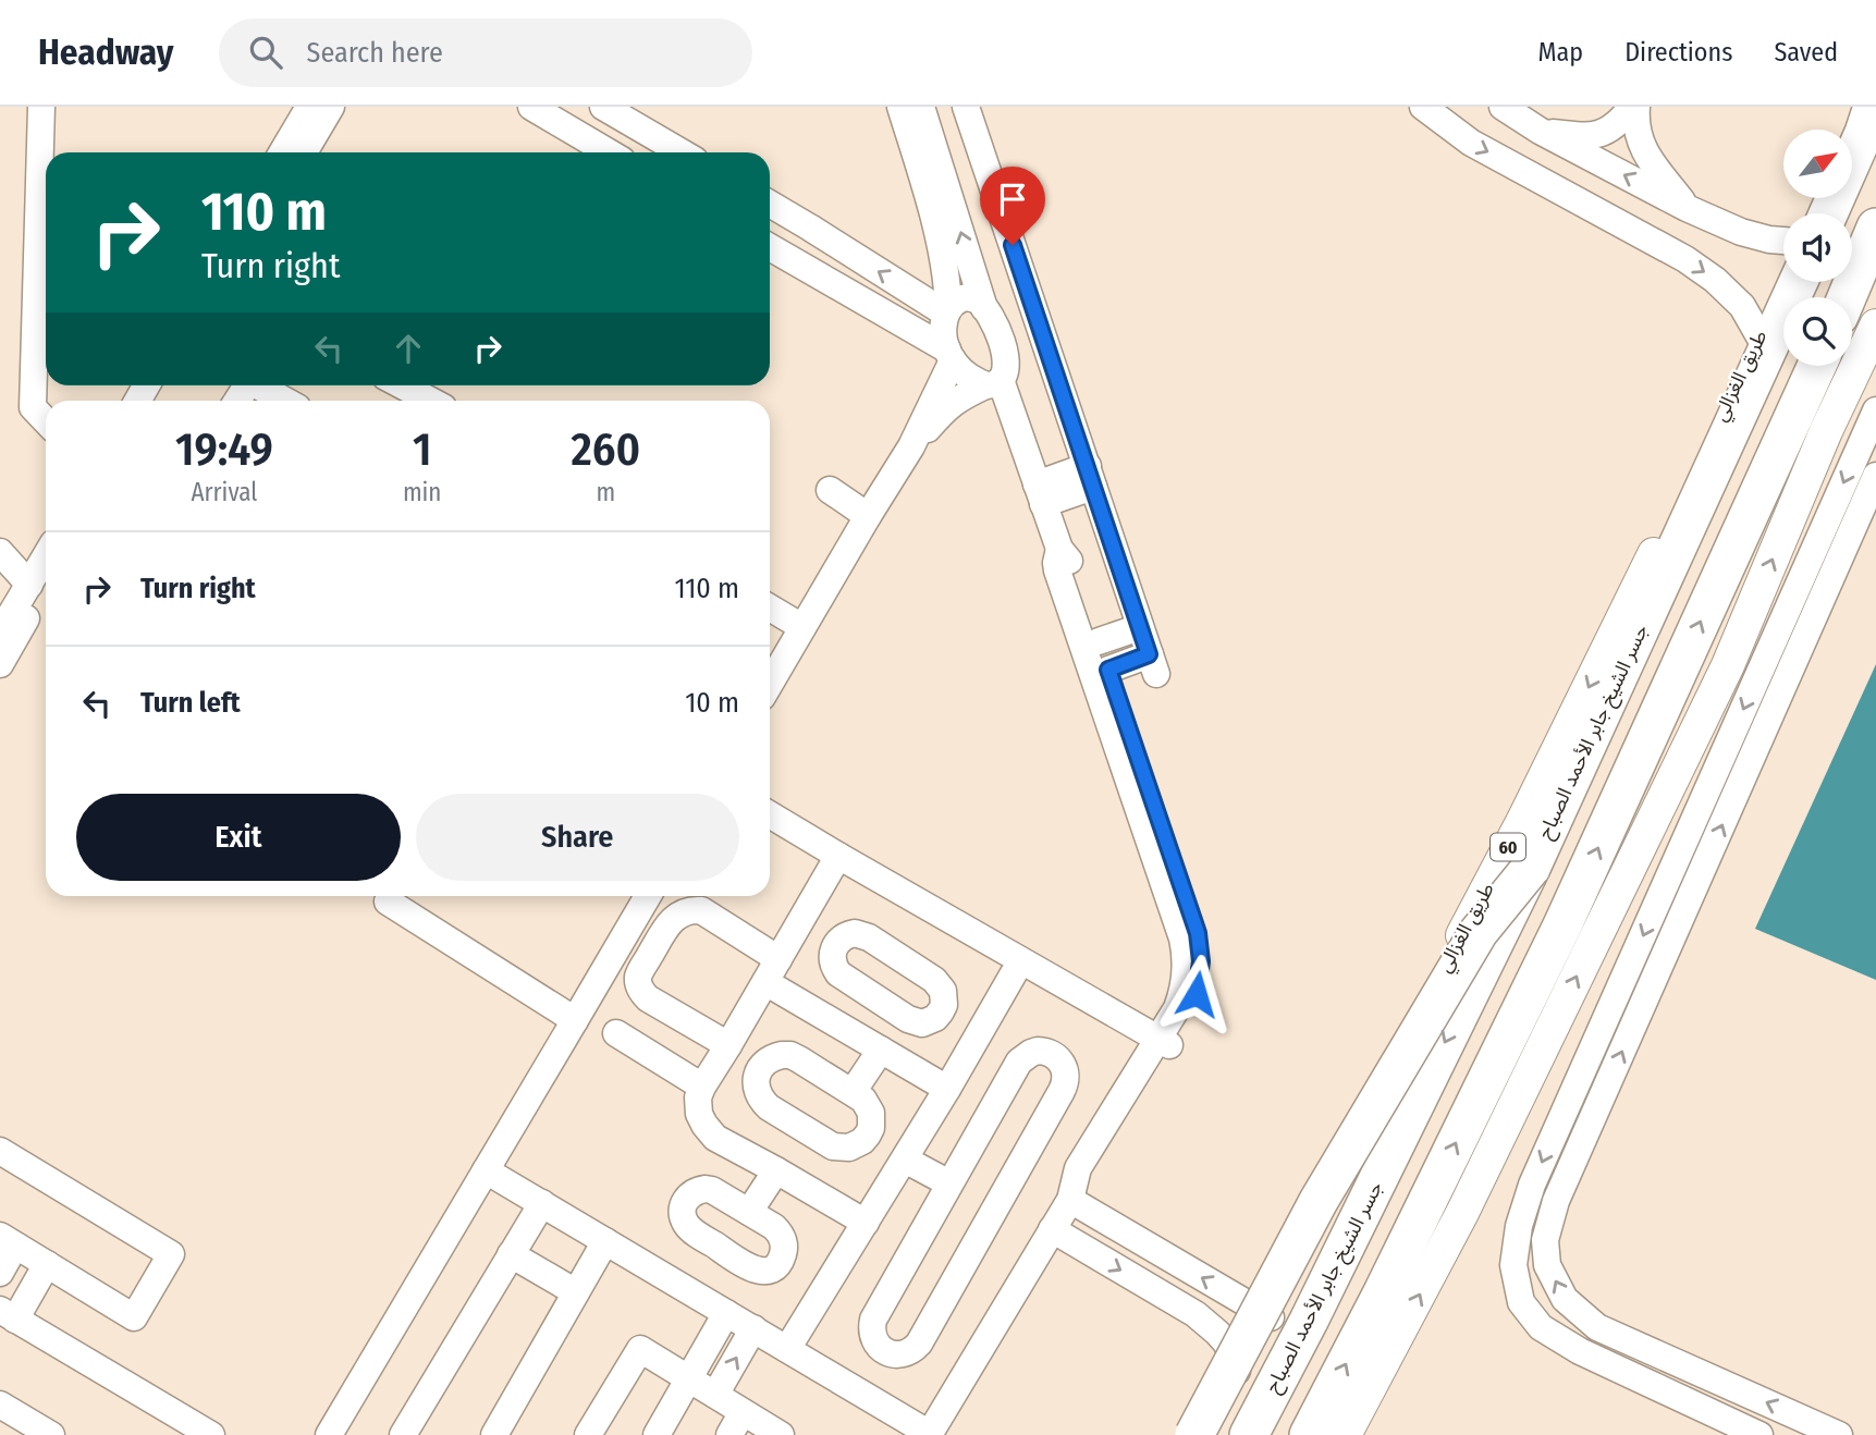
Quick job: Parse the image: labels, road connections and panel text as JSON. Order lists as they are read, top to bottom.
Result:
{
  "streets": {
    "highway": ["جسر الشيخ جابر الأحمد الصباح", "60"],
    "main road": ["طريق الغزالي"]
  },
  "north": "top right",
  "page": {
    "header": "Headway",
    "search": "Search here",
    "nav": ["Map", "Directions", "Saved"],
    "turn": ["110 m", "Turn right"],
    "eta": [
      "19:49",
      "Arrival",
      "1",
      "min",
      "260",
      "m"
    ],
    "list": [
      {
        "name": "Turn right",
        "value": "110 m"
      },
      {
        "name": "Turn left",
        "value": "10 m"
      }
    ],
    "buttons": ["Exit", "Share"]
  }
}
